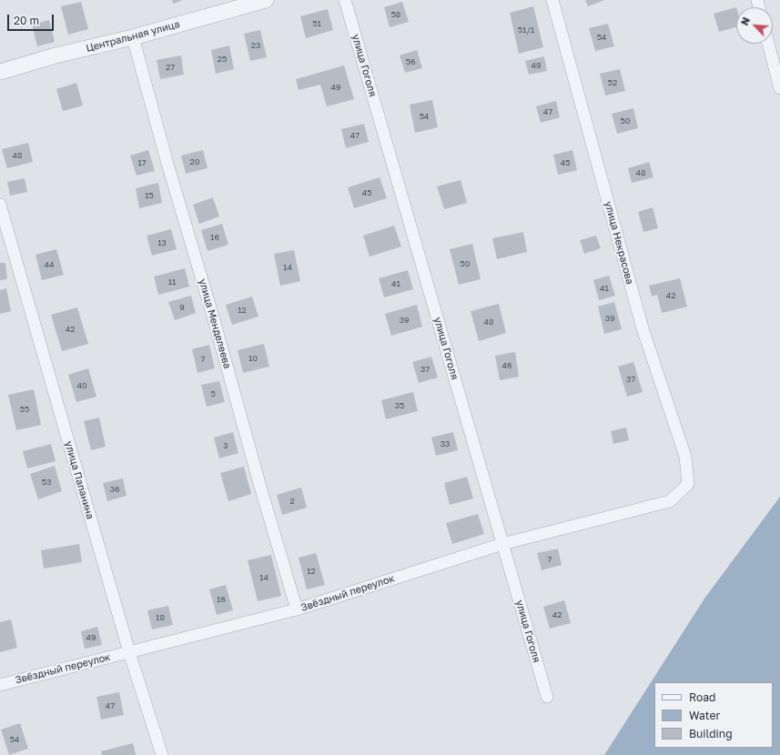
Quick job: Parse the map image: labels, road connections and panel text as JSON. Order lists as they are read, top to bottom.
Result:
{
  "streets": {
    "street": [
      "Центральная улица",
      "улица Гоголя",
      "улица Некрасова",
      "улица Менделеева",
      "улица Папанина",
      "Звёздный переулок"
    ]
  },
  "crossings": [
    ["Центральная улица", "улица Менделеева"],
    ["улица Гоголя", "Звёздный переулок"],
    ["улица Некрасова", "Звёздный переулок"],
    ["улица Менделеева", "Звёздный переулок"],
    ["улица Папанина", "Звёздный переулок"]
  ],
  "house_numbers": [
    "58",
    "51",
    "51/1",
    "54",
    "23",
    "25",
    "56",
    "49",
    "27",
    "52",
    "49",
    "47",
    "54",
    "50",
    "47",
    "48",
    "20",
    "17",
    "45",
    "48",
    "45",
    "15",
    "16",
    "13",
    "50",
    "44",
    "14",
    "11",
    "41",
    "41",
    "42",
    "9",
    "12",
    "39",
    "39",
    "48",
    "42",
    "10",
    "7",
    "46",
    "37",
    "37",
    "40",
    "5",
    "35",
    "55",
    "33",
    "3",
    "53",
    "36",
    "2",
    "7",
    "12",
    "14",
    "16",
    "42",
    "18",
    "49",
    "47",
    "54"
  ],
  "legend": ["Road", "Water", "Building"],
  "scale_bar": "20 m",
  "north": "top left"
}
